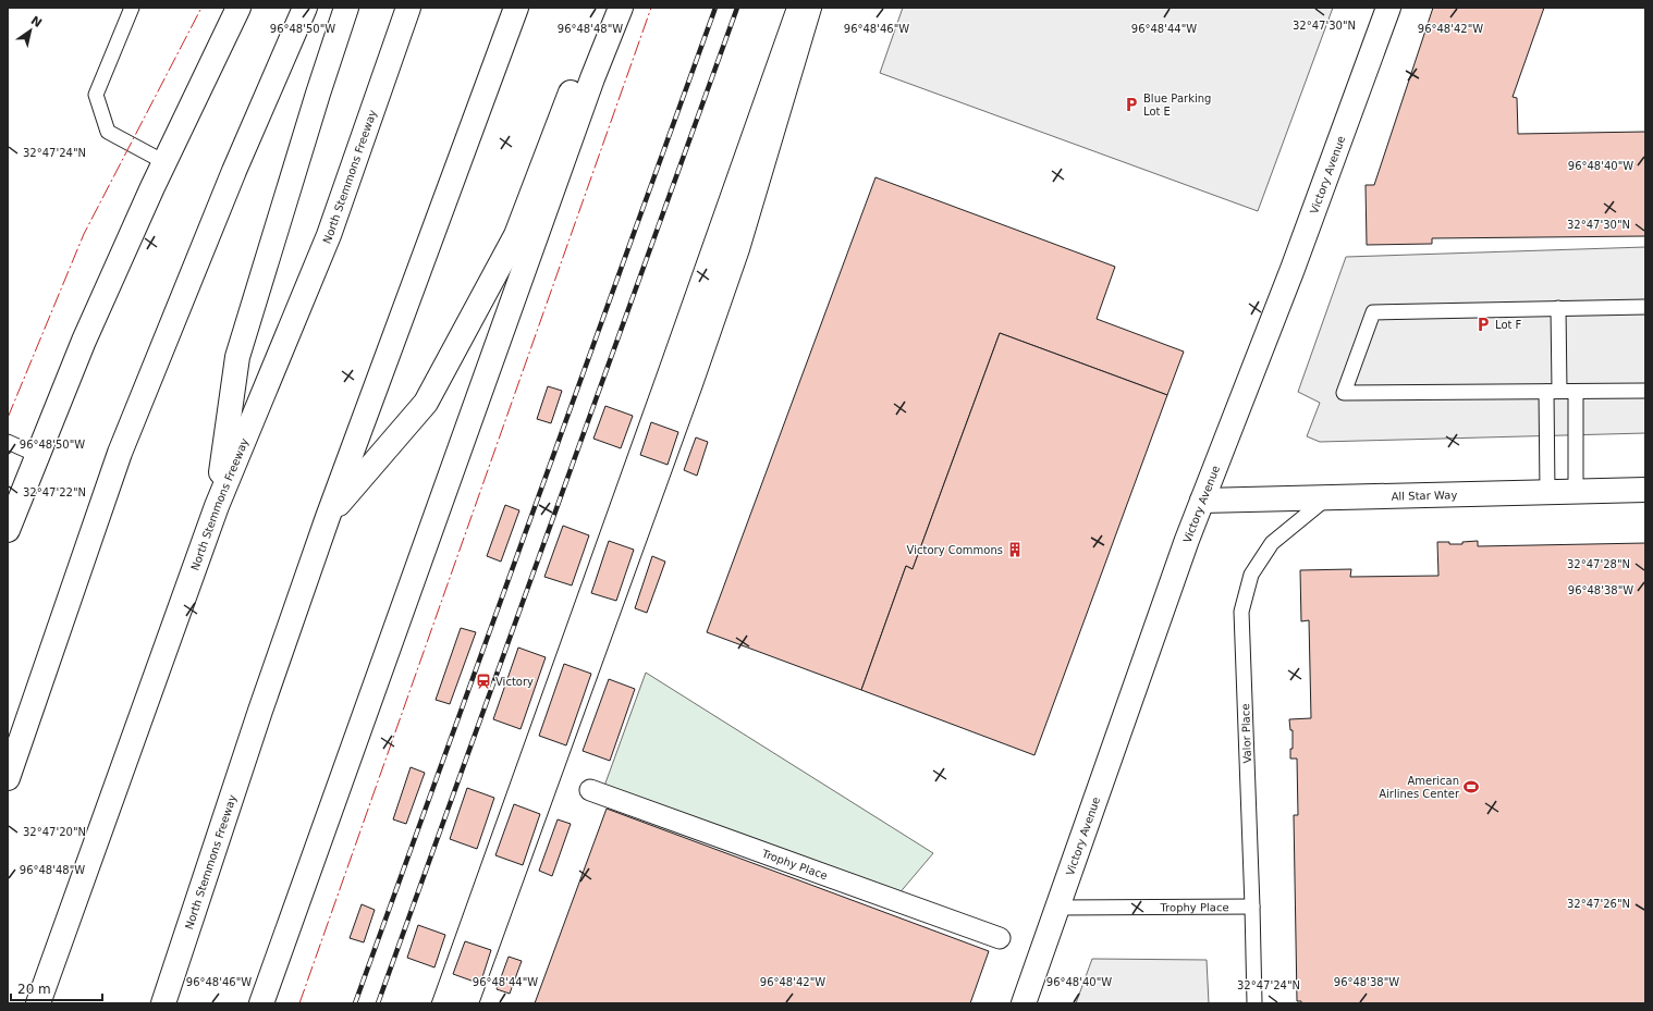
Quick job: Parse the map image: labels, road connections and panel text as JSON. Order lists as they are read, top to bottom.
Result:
{
  "streets": {
    "main road": ["Victory Avenue", "North Stemmons Freeway", "All Star Way"],
    "street": ["Trophy Place"],
    "lane": ["Valor Place"]
  },
  "crossings": [
    ["Victory Avenue", "All Star Way"],
    ["Victory Avenue", "Trophy Place"],
    ["All Star Way", "Valor Place"],
    ["Valor Place", "Trophy Place"]
  ],
  "places": {
    "parking": ["Blue Parking Lot E", "Lot F"],
    "building": ["Victory Commons"],
    "station": ["Victory"],
    "sports": ["American Airlines Center"]
  },
  "scale_bar": "20 m",
  "north": "top right",
  "coordinates": [
    "32°47'30\"N",
    "96°48'50\"W",
    "96°48'48\"W",
    "96°48'46\"W",
    "96°48'44\"W",
    "96°48'42\"W",
    "32°47'24\"N",
    "96°48'40\"W",
    "32°47'22\"N",
    "32°47'28\"N",
    "96°48'38\"W",
    "32°47'20\"N",
    "32°47'26\"N"
  ]
}
